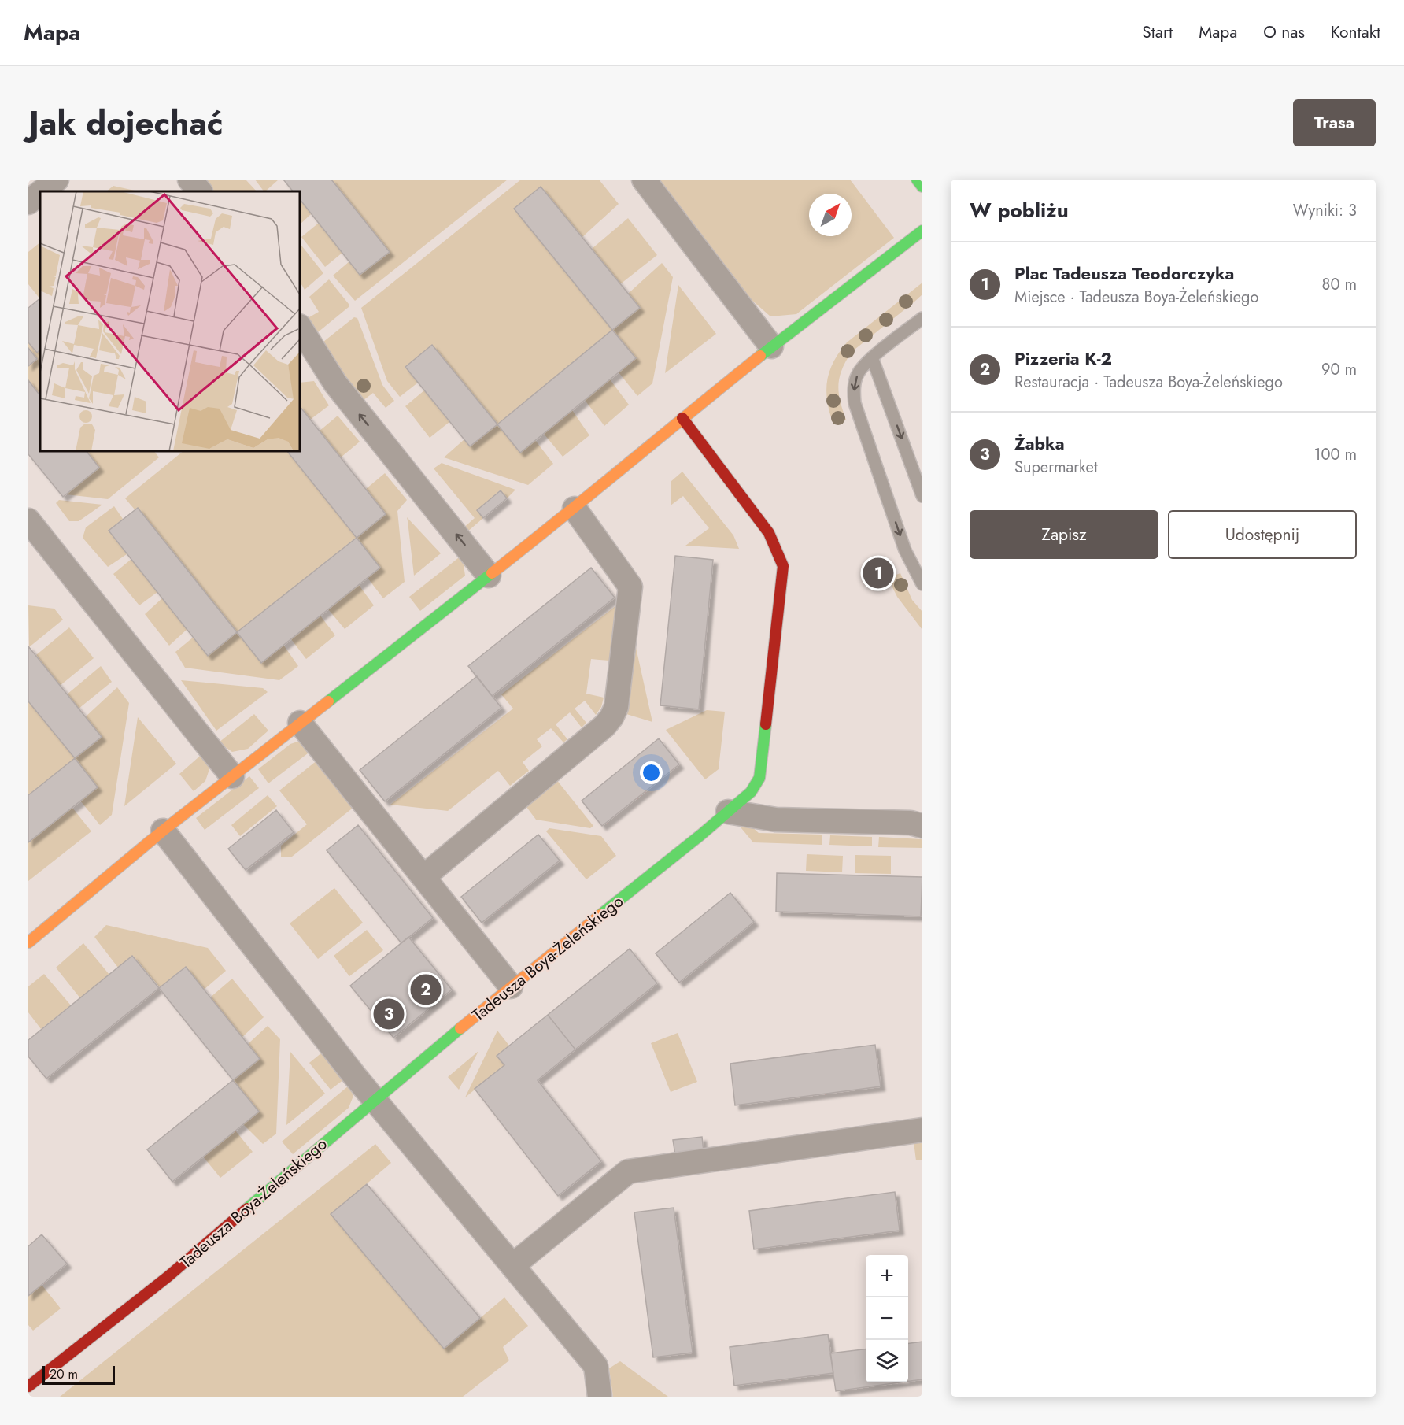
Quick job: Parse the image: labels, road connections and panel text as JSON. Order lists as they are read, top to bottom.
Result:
{
  "streets": {
    "street": ["Tadeusza Boya-Żeleńskiego"]
  },
  "scale_bar": "20 m",
  "north": "top right",
  "page": {
    "header": "Mapa",
    "nav": [
      "Start",
      "Mapa",
      "O nas",
      "Kontakt"
    ],
    "title": "Jak dojechać",
    "buttons": [
      "Trasa",
      ["Zapisz", "Udostępnij"]
    ],
    "heading": ["W pobliżu", "Wyniki: 3"],
    "list": [
      {
        "mark": "1",
        "name": "Plac Tadeusza Teodorczyka",
        "note": "Miejsce · Tadeusza Boya-Żeleńskiego",
        "value": "80 m"
      },
      {
        "mark": "2",
        "name": "Pizzeria K-2",
        "note": "Restauracja · Tadeusza Boya-Żeleńskiego",
        "value": "90 m"
      },
      {
        "mark": "3",
        "name": "Żabka",
        "note": "Supermarket",
        "value": "100 m"
      }
    ],
    "pins": ["1", "2", "3"],
    "map_buttons": ["+", "−"],
    "scale": "20 m"
  }
}
